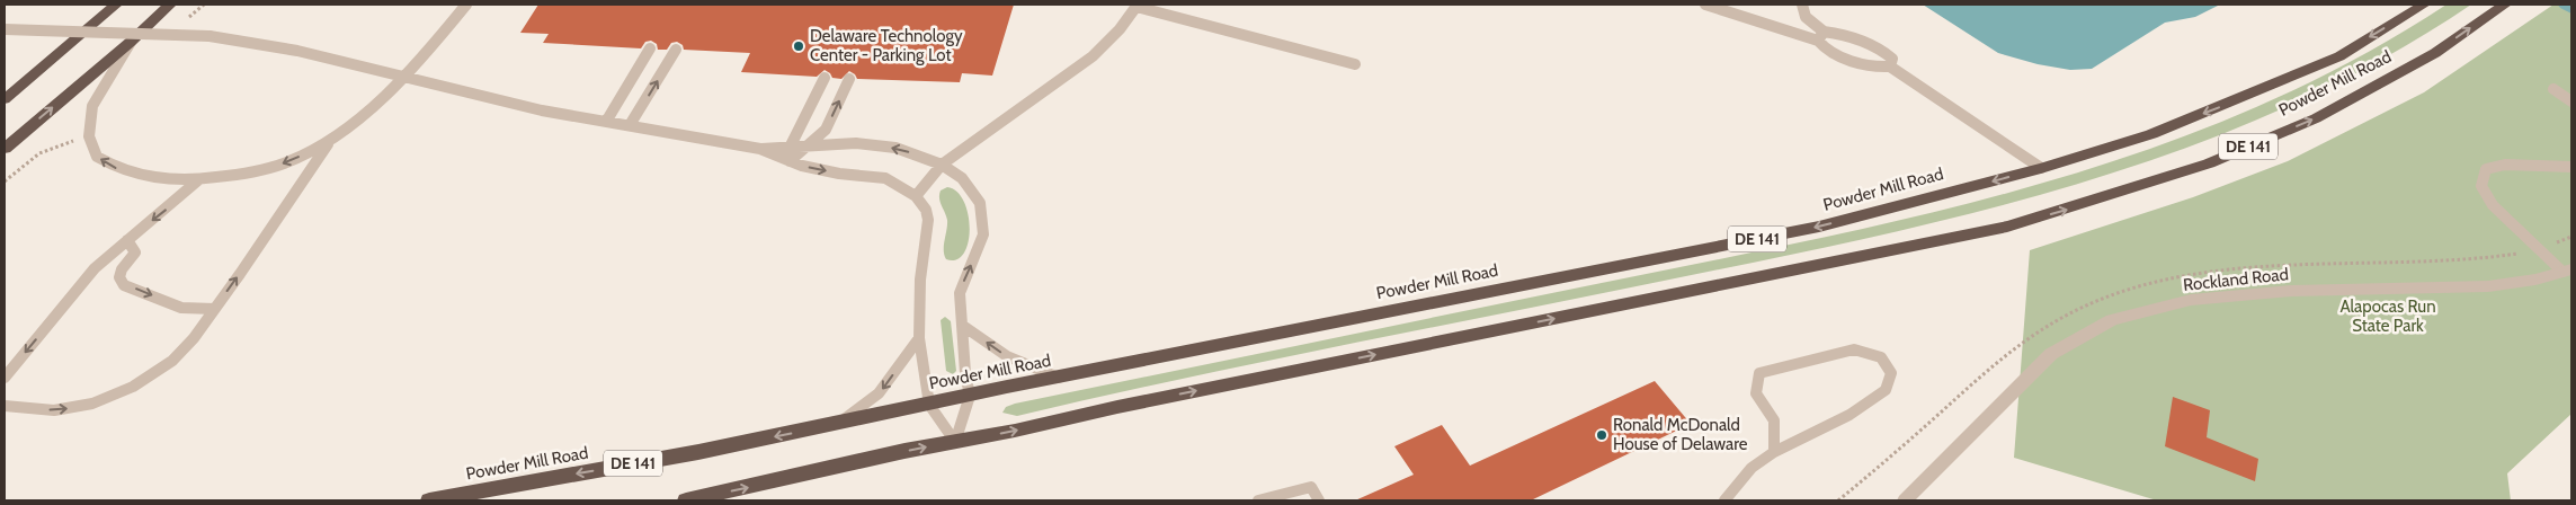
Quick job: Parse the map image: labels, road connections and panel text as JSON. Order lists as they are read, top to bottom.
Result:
{
  "streets": {
    "highway": ["Powder Mill Road", "DE 141"],
    "street": ["Rockland Road"]
  },
  "parks": ["Alapocas Run State Park"],
  "places": ["Delaware Technology Center - Parking Lot", "Ronald McDonald House of Delaware"]
}
